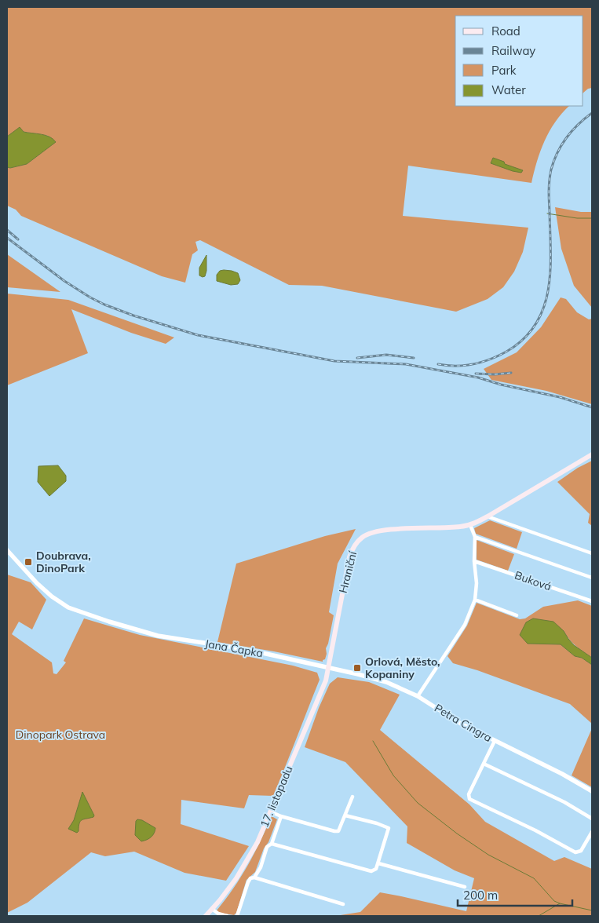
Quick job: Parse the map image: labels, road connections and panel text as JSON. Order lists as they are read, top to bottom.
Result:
{
  "streets": {
    "main road": ["Hraniční", "17. listopadu"],
    "street": ["Buková", "Jana Čapka", "Petra Cingra"]
  },
  "crossings": [
    ["Hraniční", "Jana Čapka"],
    ["Hraniční", "Petra Cingra"],
    ["Hraniční", "17. listopadu"],
    ["Jana Čapka", "Petra Cingra"],
    ["Jana Čapka", "17. listopadu"],
    ["Petra Cingra", "17. listopadu"]
  ],
  "parks": ["Dinopark Ostrava"],
  "places": {
    "transit": ["Doubrava, DinoPark", "Orlová, Město, Kopaniny"]
  },
  "legend": [
    "Road",
    "Railway",
    "Park",
    "Water"
  ],
  "scale_bar": "200 m"
}
